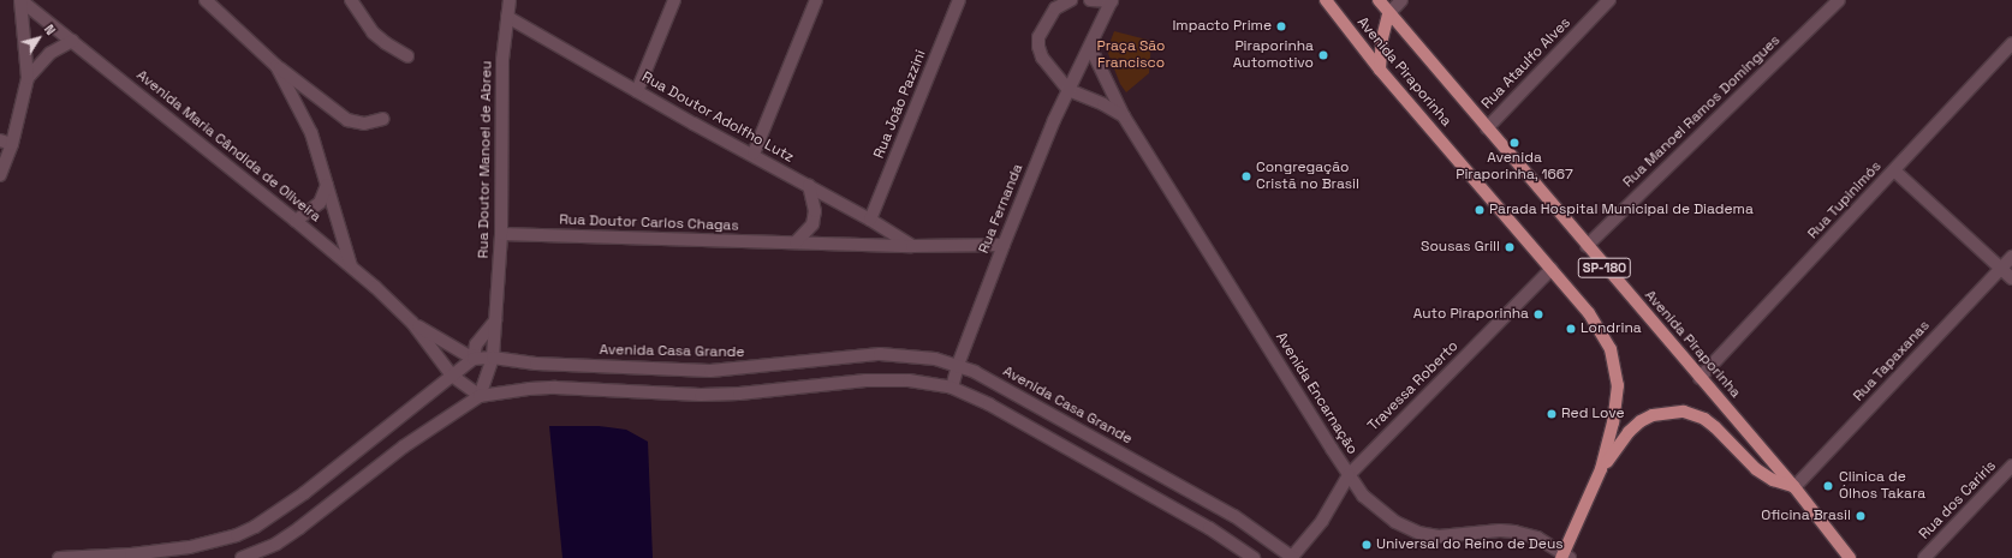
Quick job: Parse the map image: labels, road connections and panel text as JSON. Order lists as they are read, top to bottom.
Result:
{
  "streets": {
    "main road": ["Avenida Piraporinha", "SP-180"],
    "street": [
      "Rua Ataulfo Alves",
      "Rua João Pazzini",
      "Rua Manoel Ramos Domingues",
      "Rua Doutor Adolfho Lutz",
      "Avenida Maria Cândida de Oliveira",
      "Rua Doutor Manoel de Abreu",
      "Rua Tupinimós",
      "Rua Fernanda",
      "Rua Doutor Carlos Chagas",
      "Avenida Casa Grande",
      "Rua Tapaxanas",
      "Travessa Roberto",
      "Avenida Encarnação",
      "Rua dos Cariris"
    ]
  },
  "crossings": [
    ["Rua Ataulfo Alves", "Avenida Piraporinha"],
    ["Avenida Piraporinha", "Rua Manoel Ramos Domingues"],
    ["Avenida Piraporinha", "Rua Tupinimós"],
    ["Avenida Piraporinha", "Rua Tapaxanas"],
    ["Avenida Piraporinha", "Travessa Roberto"],
    ["Avenida Piraporinha", "Avenida Encarnação"],
    ["Rua João Pazzini", "Rua Doutor Adolfho Lutz"],
    ["Rua Doutor Adolfho Lutz", "Rua Doutor Manoel de Abreu"],
    ["Rua Doutor Adolfho Lutz", "Rua Doutor Carlos Chagas"],
    ["Avenida Maria Cândida de Oliveira", "Rua Doutor Manoel de Abreu"],
    ["Avenida Maria Cândida de Oliveira", "Avenida Casa Grande"],
    ["Rua Doutor Manoel de Abreu", "Rua Doutor Carlos Chagas"],
    ["Rua Doutor Manoel de Abreu", "Avenida Casa Grande"],
    ["Rua Fernanda", "Rua Doutor Carlos Chagas"],
    ["Rua Fernanda", "Avenida Casa Grande"],
    ["Rua Fernanda", "Avenida Encarnação"],
    ["Avenida Casa Grande", "Travessa Roberto"],
    ["Travessa Roberto", "Avenida Encarnação"]
  ],
  "parks": ["Praça São Francisco"],
  "places": [
    "Impacto Prime",
    "Piraporinha Automotivo",
    "Avenida Piraporinha, 1667",
    "Congregação Cristã no Brasil",
    "Parada Hospital Municipal de Diadema",
    "Sousas Grill",
    "Auto Piraporinha",
    "Londrina",
    "Red Love",
    "Clinica de Ólhos Takara",
    "Oficina Brasil",
    "Universal do Reino de Deus"
  ],
  "north": "top right"
}
